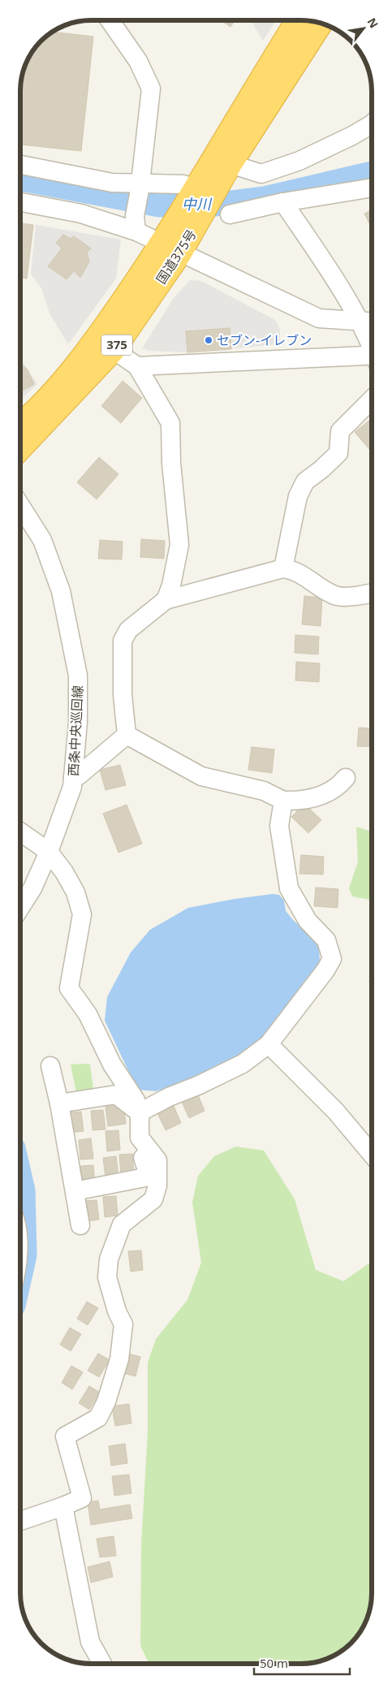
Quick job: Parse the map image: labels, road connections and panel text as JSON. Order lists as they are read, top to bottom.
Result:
{
  "streets": {
    "highway": ["国道375号", "375"],
    "street": ["西条中央巡回線"]
  },
  "water": ["中川"],
  "places": ["セブン-イレブン"],
  "scale_bar": "50 m",
  "north": "top right"
}
